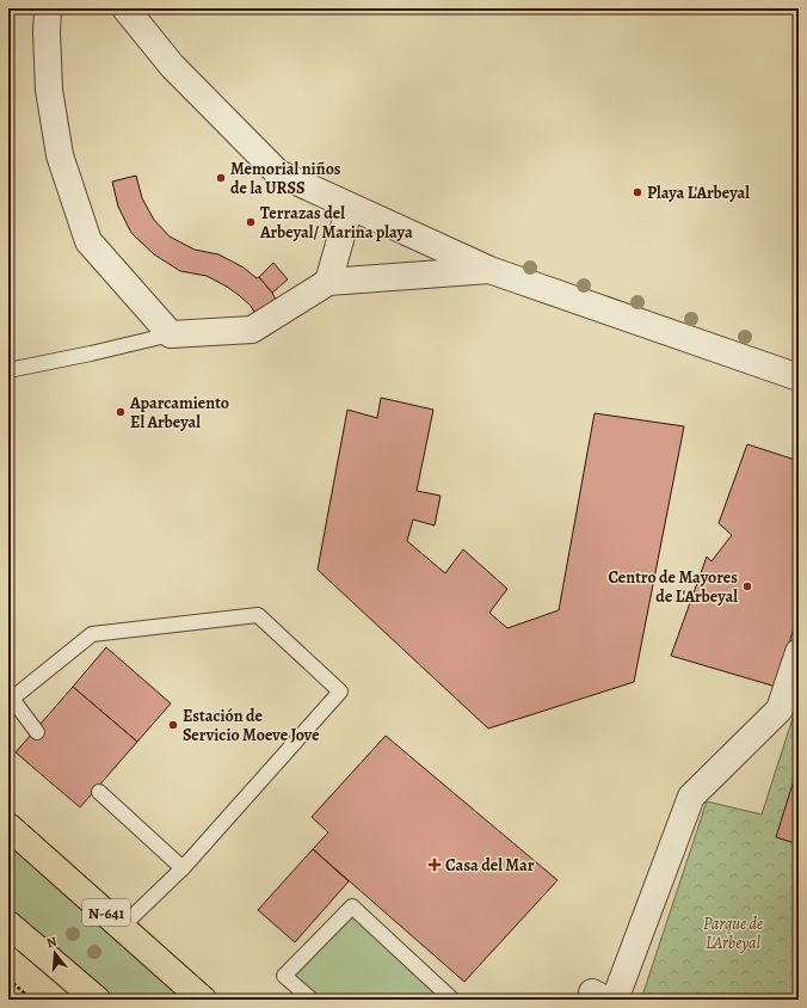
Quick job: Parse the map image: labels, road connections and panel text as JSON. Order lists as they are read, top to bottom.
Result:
{
  "streets": {
    "highway": ["N-641"]
  },
  "parks": ["Parque de L'Arbeyal"],
  "places": {
    "other": [
      "Memorial niños de la URSS",
      "Playa L'Arbeyal",
      "Terrazas del Arbeyal/ Marina playa",
      "Aparcamiento El Arbeyal",
      "Centro de Mayores de L'Arbeyal",
      "Estación de Servicio Moeve Jove"
    ],
    "health": ["Casa del Mar"]
  },
  "north": "top"
}
